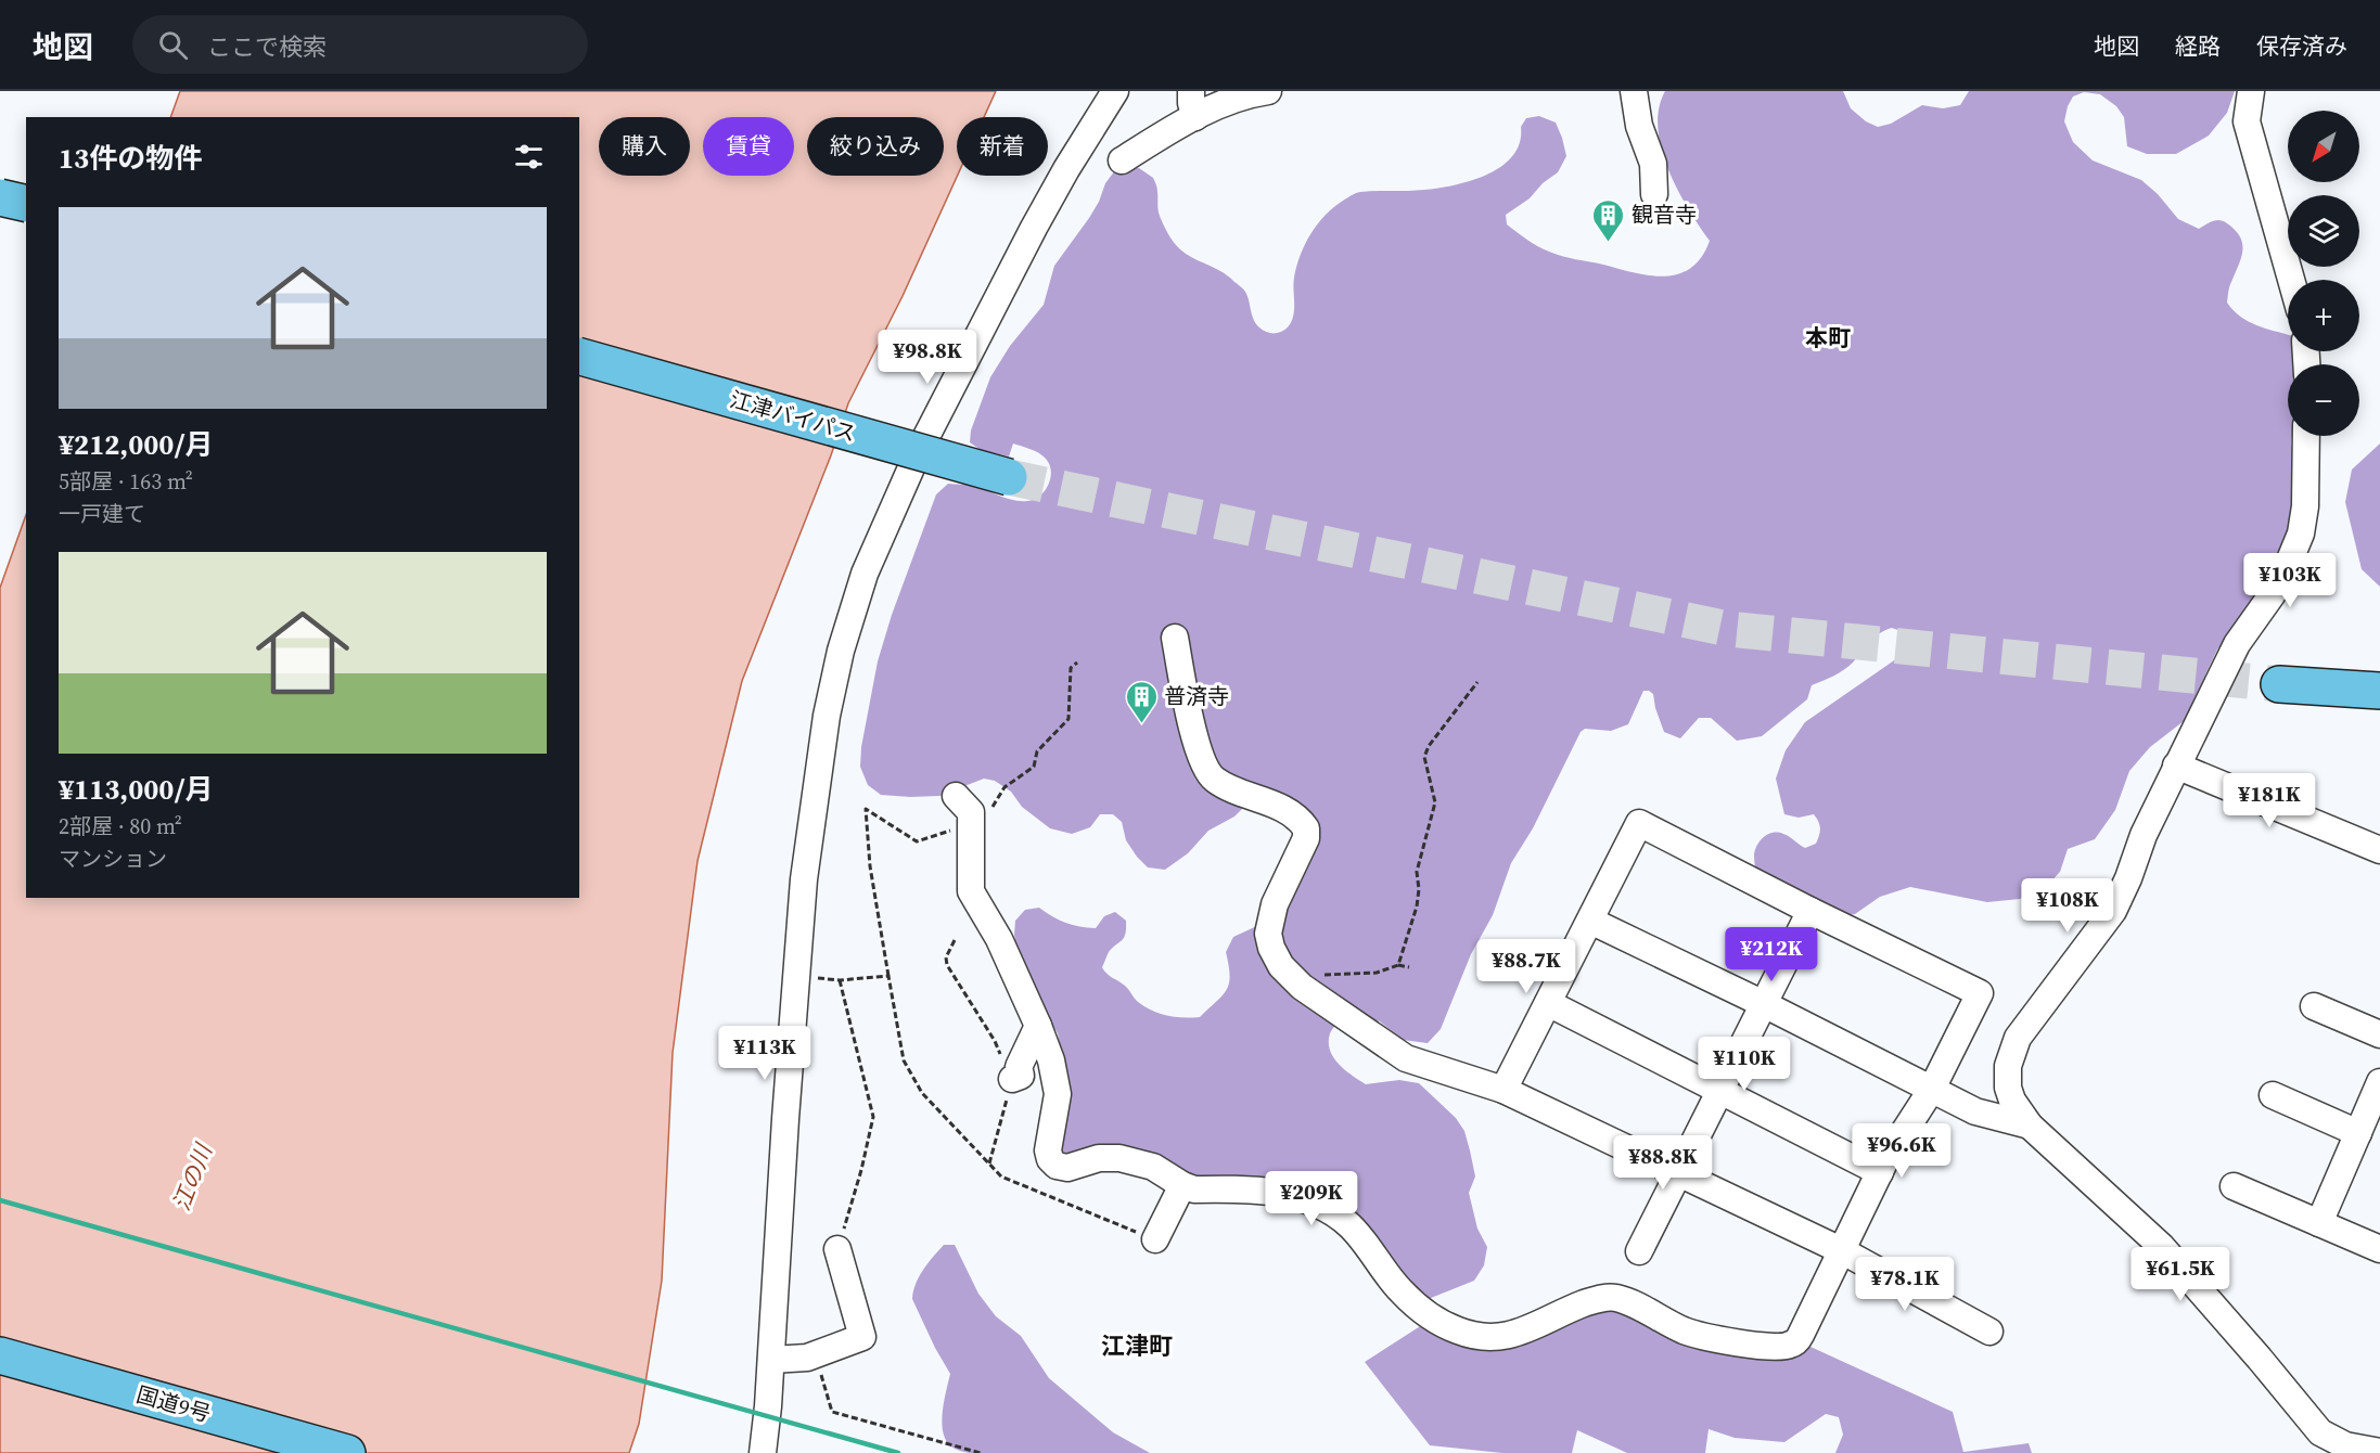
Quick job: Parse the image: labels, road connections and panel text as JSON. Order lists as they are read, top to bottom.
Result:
{
  "streets": {
    "highway": ["江津バイパス", "国道9号"]
  },
  "districts": ["本町", "江津町"],
  "water": ["江の川"],
  "places": {
    "building": ["観音寺", "普済寺"]
  },
  "north": "bottom left",
  "page": {
    "header": "地図",
    "search": "ここで検索",
    "nav": ["地図", "経路", "保存済み"],
    "map_buttons": ["+", "−"],
    "chip": [
      "購入",
      "賃貸",
      "絞り込み",
      "新着"
    ],
    "heading": "13件の物件",
    "list": [
      {
        "name": "¥212,000/月",
        "note": "5部屋 · 163 m² · 一戸建て"
      },
      {
        "name": "¥113,000/月",
        "note": "2部屋 · 80 m² · マンション"
      }
    ],
    "price": [
      "¥98.8K",
      "¥103K",
      "¥181K",
      "¥108K",
      "¥212K",
      "¥88.7K",
      "¥113K",
      "¥110K",
      "¥96.6K",
      "¥88.8K",
      "¥209K",
      "¥61.5K",
      "¥78.1K"
    ]
  }
}
